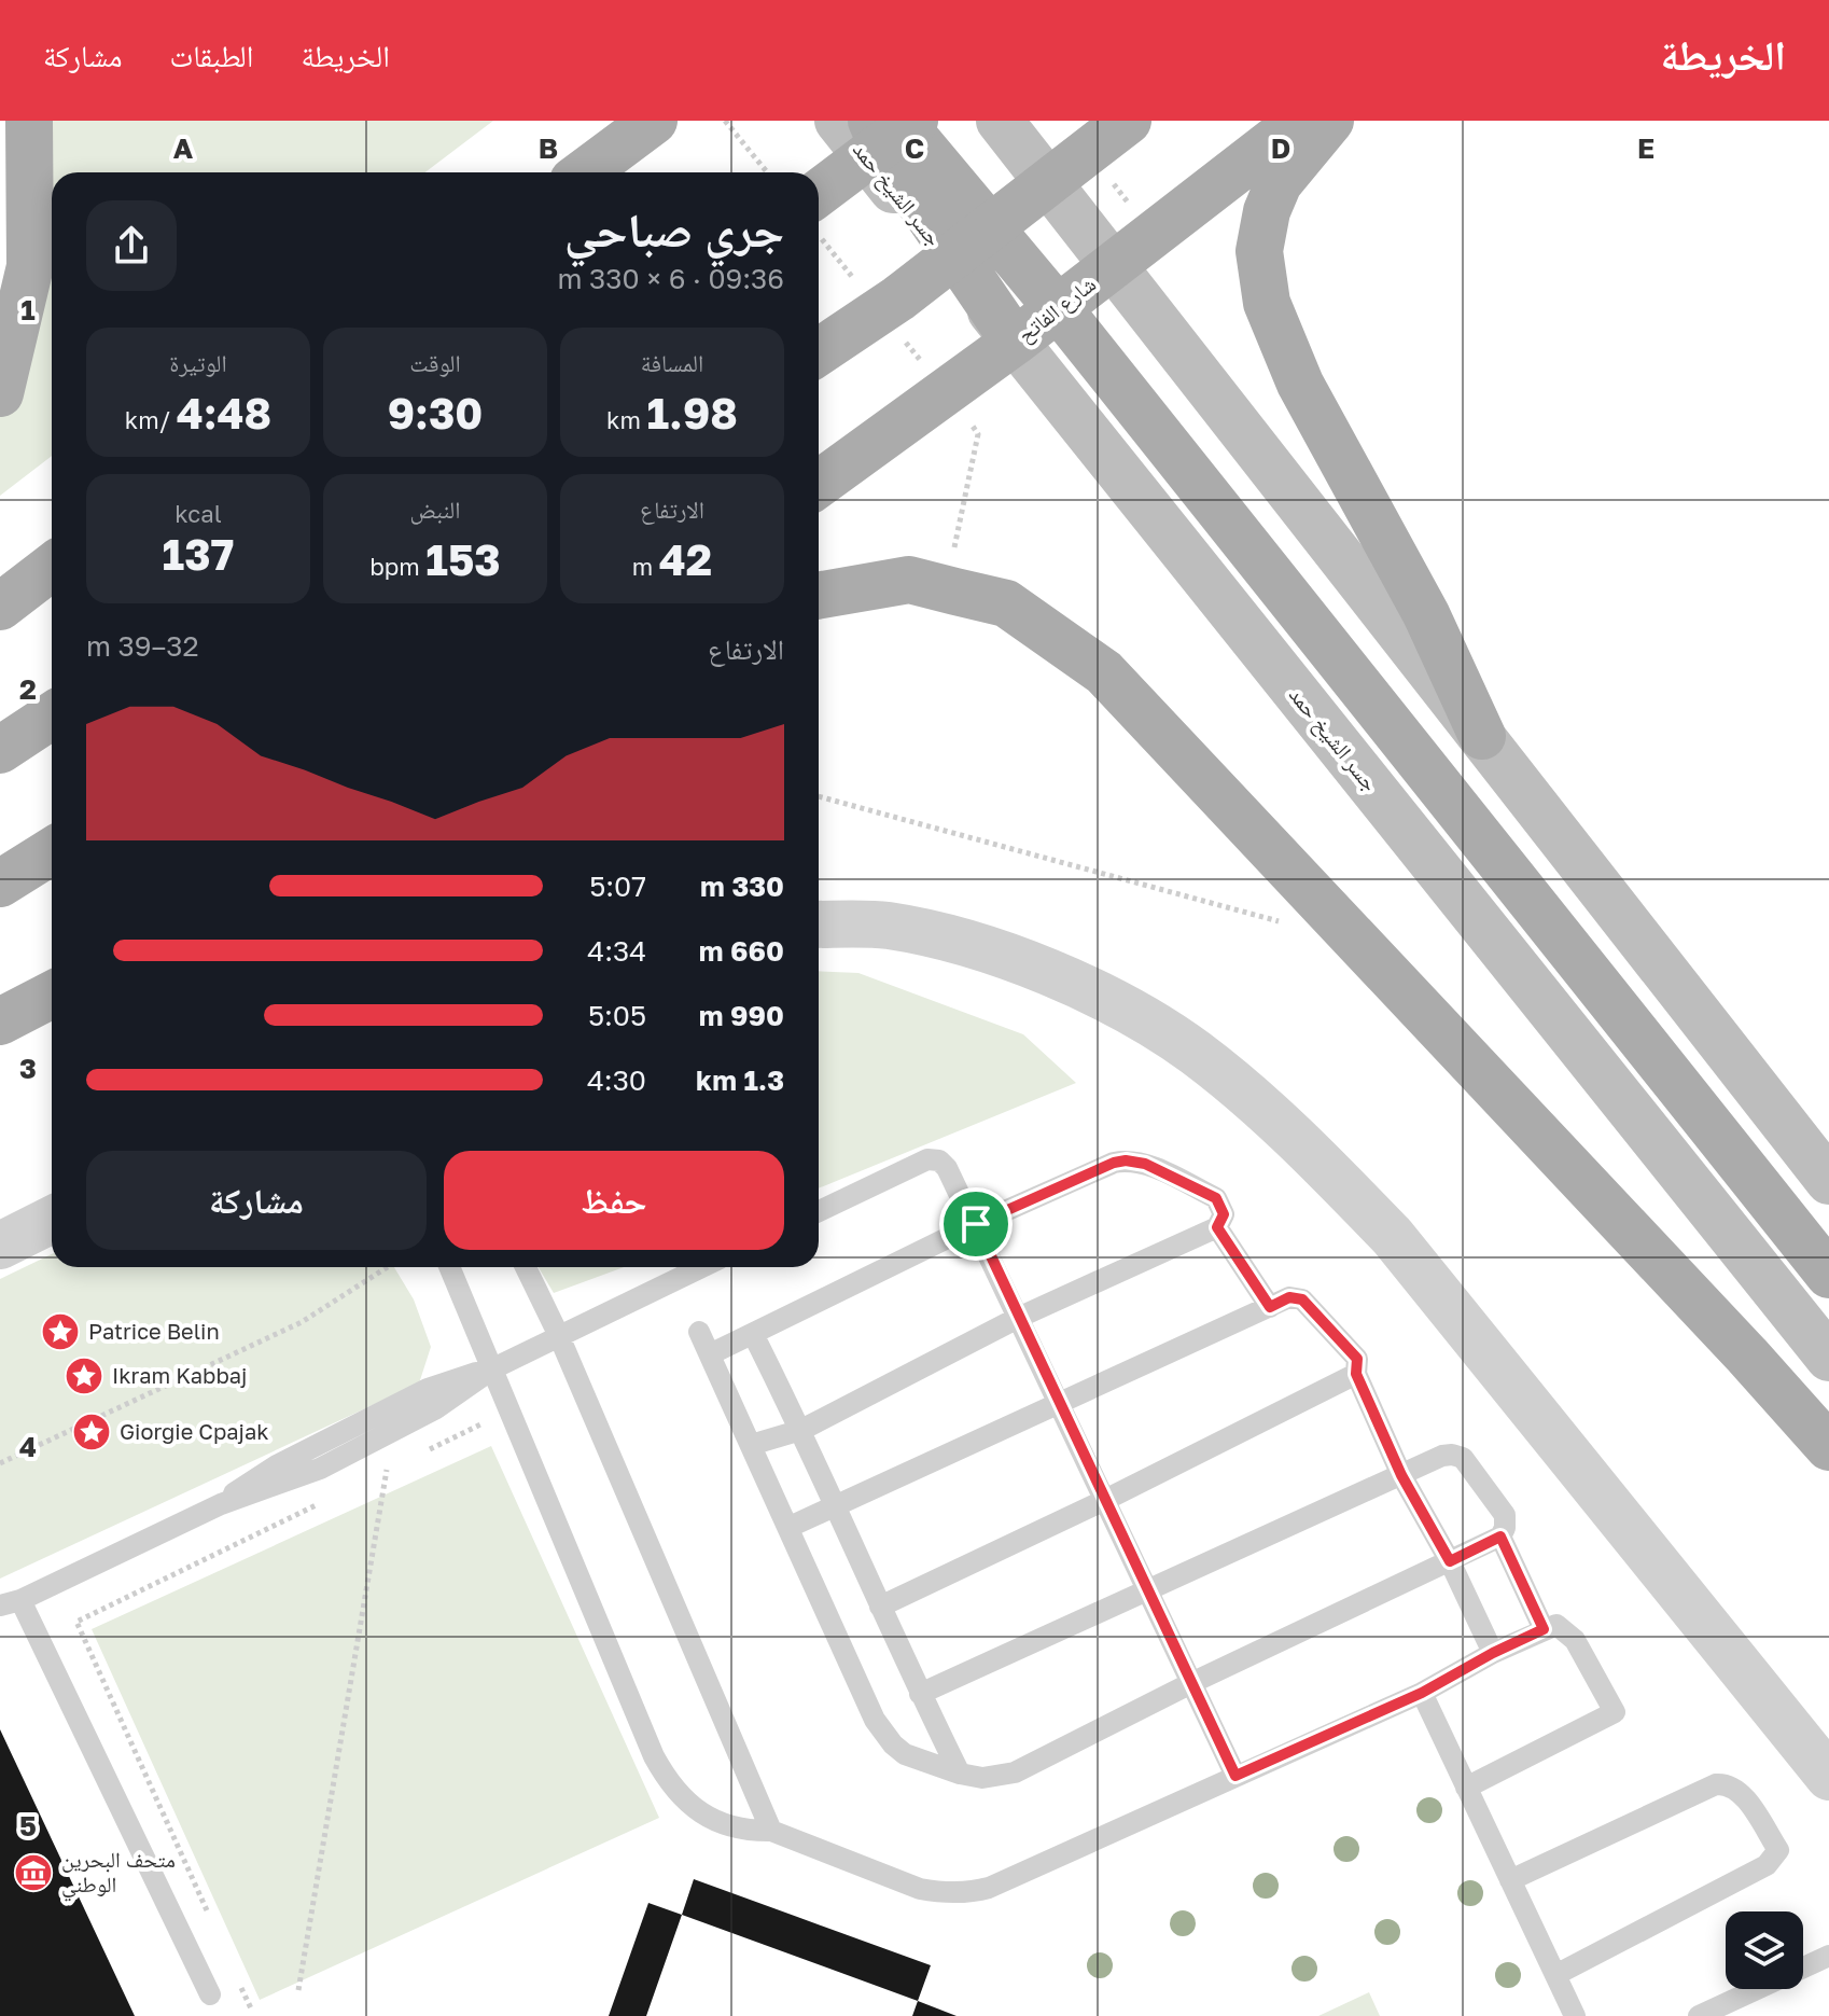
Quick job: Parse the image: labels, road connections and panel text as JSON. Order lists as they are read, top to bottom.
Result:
{
  "streets": {
    "main road": ["جسر الشيخ حمد", "شارع الفاتح"]
  },
  "crossings": [
    ["جسر الشيخ حمد", "شارع الفاتح"]
  ],
  "places": {
    "place": ["Patrice Belin", "Ikram Kabbaj", "Giorgie Cpajak"],
    "museum": ["متحف البحرين الوطني"]
  },
  "page": {
    "header": "الخريطة",
    "nav": ["الخريطة", "الطبقات", "مشاركة"],
    "heading": ["جري صباحي", "09:36 · 6 × 330 m"],
    "stats": [
      ["المسافة", "1.98 km"],
      ["الوقت", "9:30"],
      ["الوتيرة", "4:48 /km"],
      ["الارتفاع", "42 m"],
      ["النبض", "153 bpm"],
      ["kcal", "137"]
    ],
    "chart": ["الارتفاع", "32–39 m"],
    "list": [
      {
        "name": "330 m",
        "note": "5:07"
      },
      {
        "name": "660 m",
        "note": "4:34"
      },
      {
        "name": "990 m",
        "note": "5:05"
      },
      {
        "name": "1.3 km",
        "note": "4:30"
      }
    ],
    "buttons": ["حفظ", "مشاركة"]
  },
  "grid": {
    "columns": [
      "A",
      "B",
      "C",
      "D",
      "E"
    ],
    "rows": [
      "1",
      "2",
      "3",
      "4",
      "5"
    ]
  }
}
